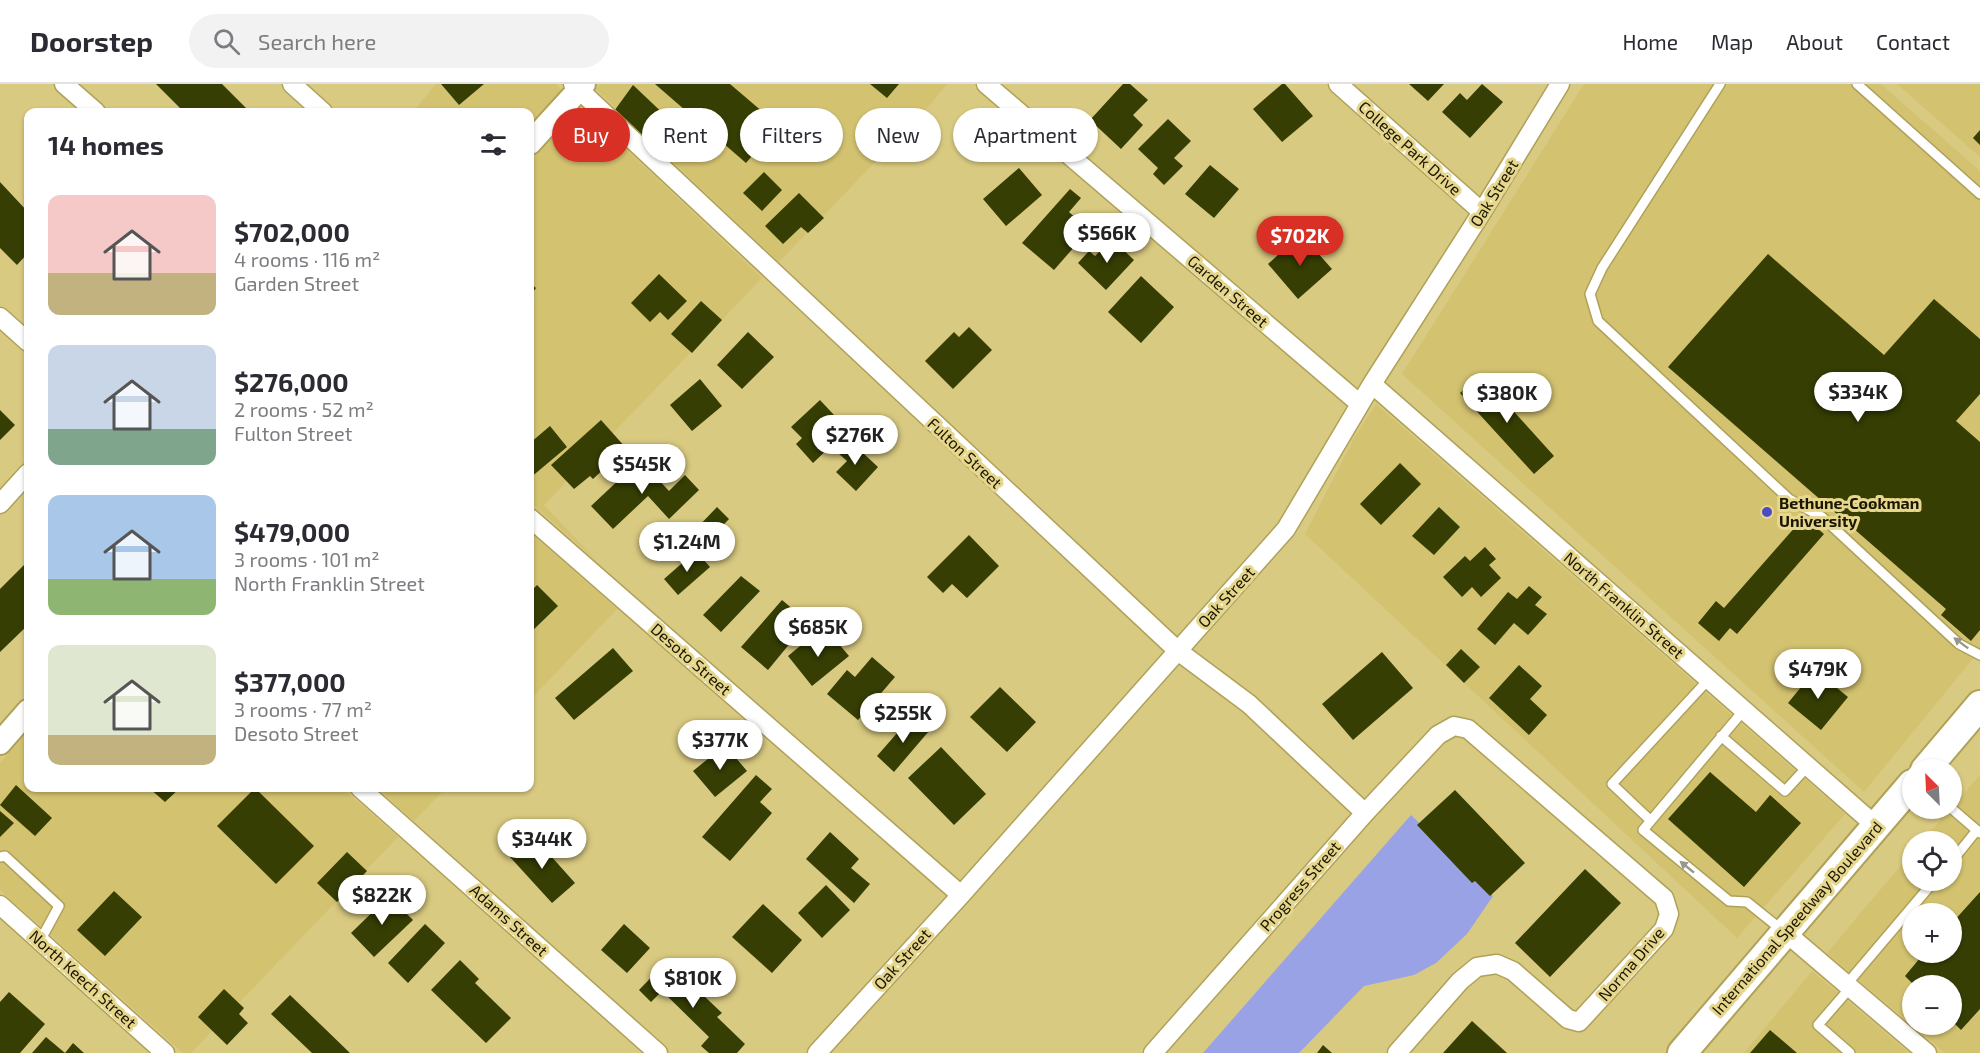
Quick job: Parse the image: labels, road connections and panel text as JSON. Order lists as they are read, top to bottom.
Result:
{
  "streets": {
    "main road": ["International Speedway Boulevard"],
    "street": [
      "College Park Drive",
      "Oak Street",
      "Garden Street",
      "Fulton Street",
      "North Franklin Street",
      "Desoto Street",
      "Progress Street",
      "Adams Street",
      "Norma Drive",
      "North Keech Street"
    ]
  },
  "crossings": [
    ["College Park Drive", "Oak Street"],
    ["Oak Street", "Garden Street"],
    ["Oak Street", "Fulton Street"],
    ["Oak Street", "North Franklin Street"],
    ["Oak Street", "Desoto Street"],
    ["Fulton Street", "Progress Street"],
    ["North Franklin Street", "International Speedway Boulevard"],
    ["Progress Street", "Norma Drive"]
  ],
  "places": ["Bethune-Cookman University"],
  "north": "top left",
  "page": {
    "header": "Doorstep",
    "search": "Search here",
    "nav": [
      "Home",
      "Map",
      "About",
      "Contact"
    ],
    "chip": [
      "Buy",
      "Rent",
      "Filters",
      "New",
      "Apartment"
    ],
    "heading": "14 homes",
    "list": [
      {
        "name": "$702,000",
        "note": "4 rooms · 116 m² · Garden Street"
      },
      {
        "name": "$276,000",
        "note": "2 rooms · 52 m² · Fulton Street"
      },
      {
        "name": "$479,000",
        "note": "3 rooms · 101 m² · North Franklin Street"
      },
      {
        "name": "$377,000",
        "note": "3 rooms · 77 m² · Desoto Street"
      }
    ],
    "price": [
      "$566K",
      "$702K",
      "$334K",
      "$380K",
      "$276K",
      "$545K",
      "$1.24M",
      "$685K",
      "$479K",
      "$255K",
      "$377K",
      "$344K",
      "$822K",
      "$810K"
    ],
    "map_buttons": ["+", "−"]
  }
}
